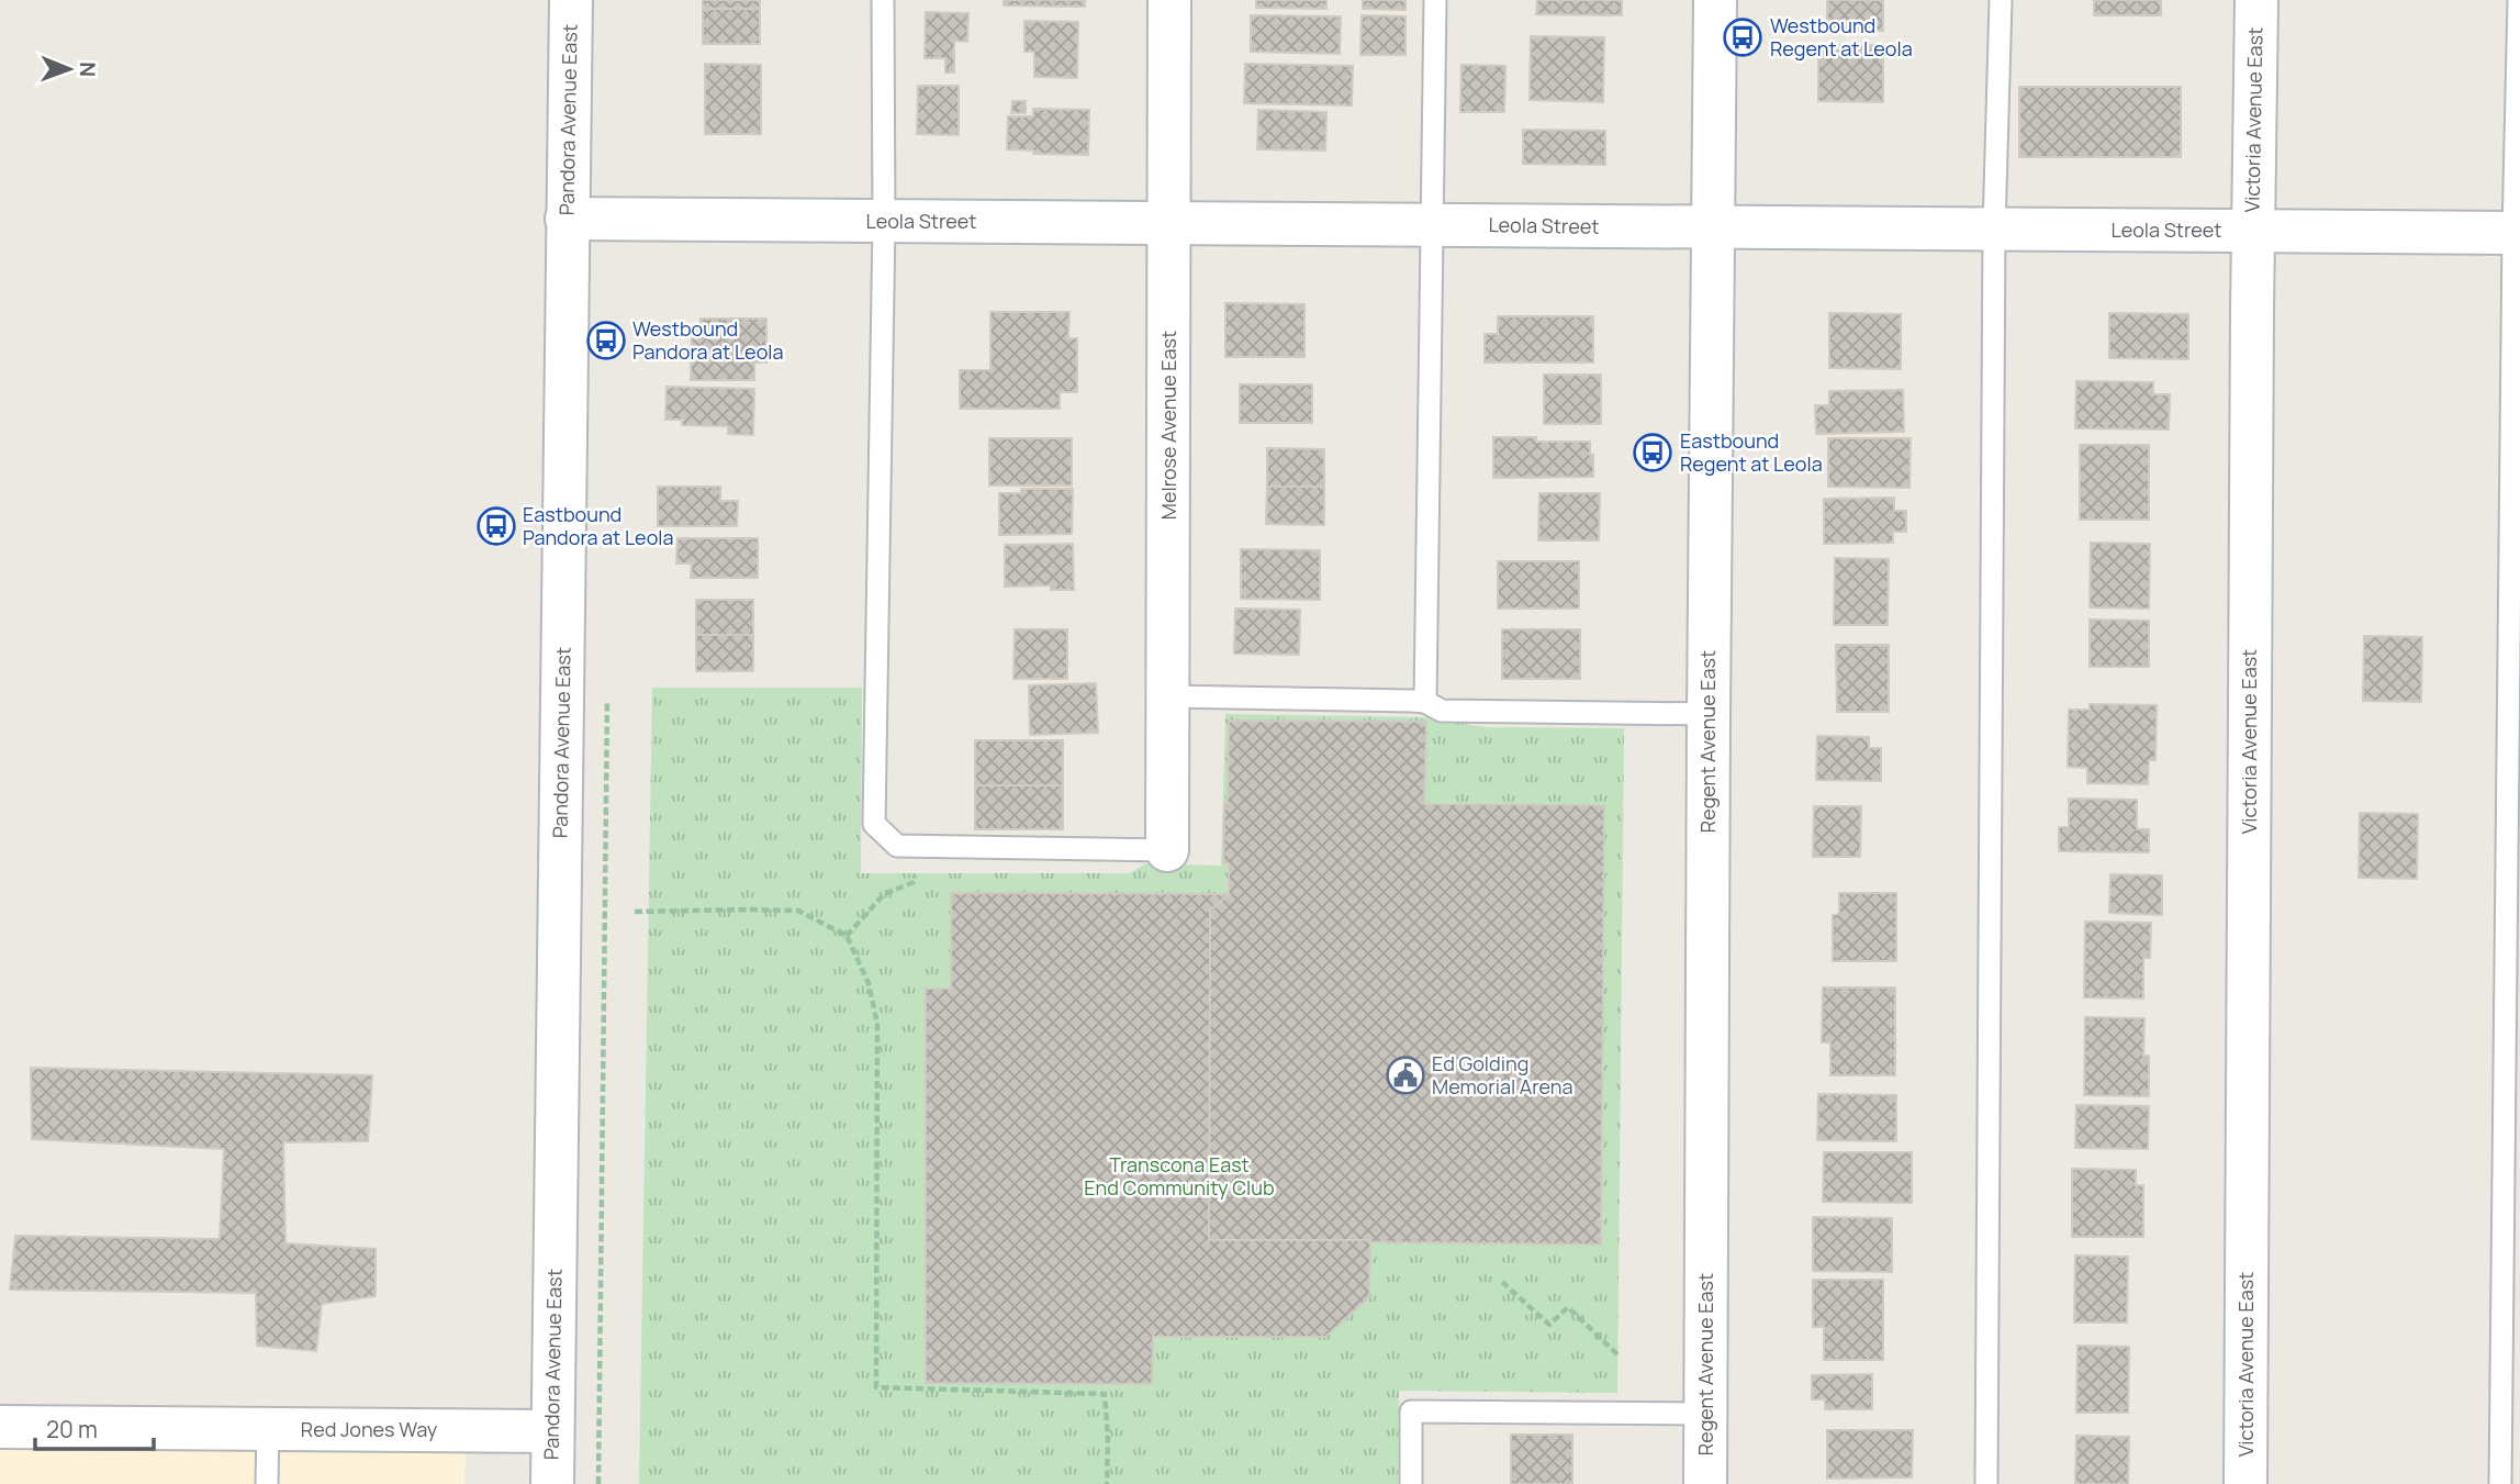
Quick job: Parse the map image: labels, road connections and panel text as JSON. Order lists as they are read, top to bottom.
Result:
{
  "streets": {
    "street": [
      "Pandora Avenue East",
      "Victoria Avenue East",
      "Leola Street",
      "Melrose Avenue East",
      "Regent Avenue East",
      "Red Jones Way"
    ]
  },
  "crossings": [
    ["Pandora Avenue East", "Leola Street"],
    ["Pandora Avenue East", "Red Jones Way"],
    ["Victoria Avenue East", "Leola Street"],
    ["Leola Street", "Melrose Avenue East"],
    ["Leola Street", "Regent Avenue East"]
  ],
  "parks": ["Transcona East End Community Club"],
  "places": {
    "bus stop": [
      "Westbound Regent at Leola",
      "Westbound Pandora at Leola",
      "Eastbound Regent at Leola",
      "Eastbound Pandora at Leola"
    ],
    "public building": ["Ed Golding Memorial Arena"]
  },
  "scale_bar": "20 m",
  "north": "right"
}
